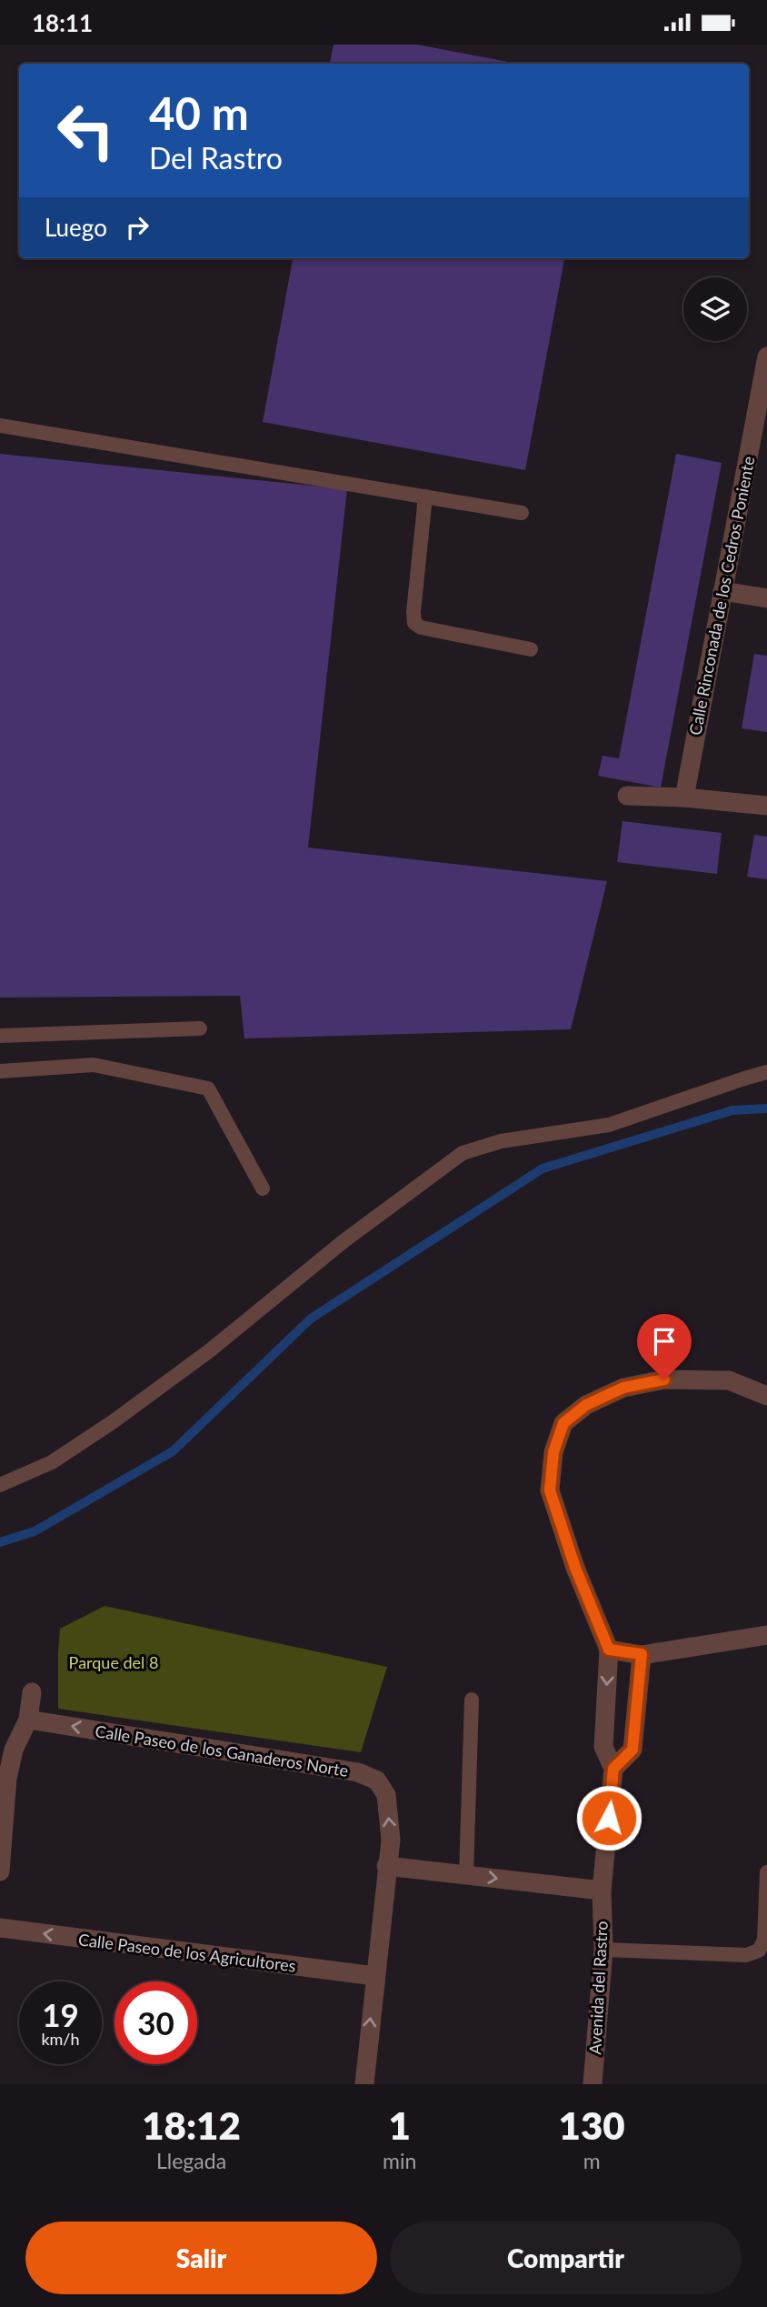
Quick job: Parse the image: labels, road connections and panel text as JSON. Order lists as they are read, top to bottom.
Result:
{
  "streets": {
    "street": [
      "Calle Rinconada de los Cedros Poniente",
      "Calle Paseo de los Ganaderos Norte",
      "Calle Paseo de los Agricultores",
      "Avenida del Rastro"
    ]
  },
  "crossings": [
    ["Calle Paseo de los Ganaderos Norte", "Calle Paseo de los Agricultores"]
  ],
  "one_way": ["Calle Paseo de los Agricultores"],
  "parks": ["Parque del 8"],
  "page": {
    "status": "18:11",
    "turn": ["40 m", "Del Rastro"],
    "then": "Luego",
    "speed": "19 km/h",
    "limit": "30",
    "eta": [
      "18:12",
      "Llegada",
      "1",
      "min",
      "130",
      "m"
    ],
    "buttons": ["Salir", "Compartir"]
  }
}
